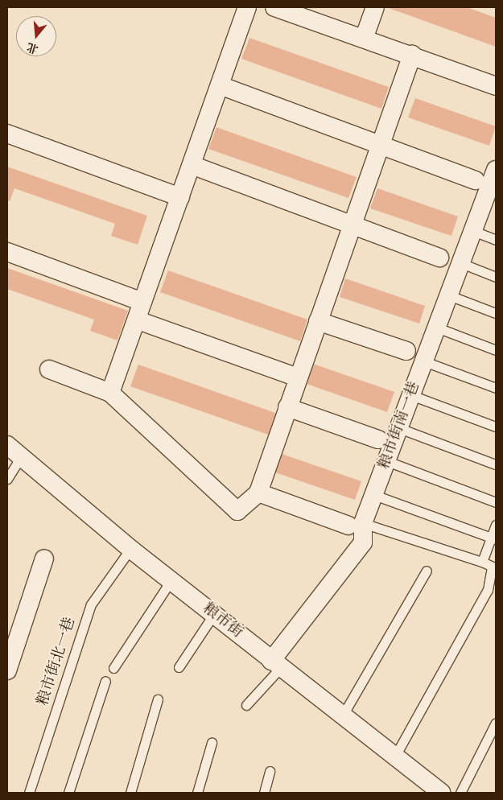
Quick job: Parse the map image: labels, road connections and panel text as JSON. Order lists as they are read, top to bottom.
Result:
{
  "streets": {
    "street": ["粮市街南一巷", "粮市街"],
    "lane": ["粮市街北一巷"]
  },
  "crossings": [
    ["粮市街南一巷", "粮市街"],
    ["粮市街", "粮市街北一巷"]
  ],
  "north": "bottom"
}
